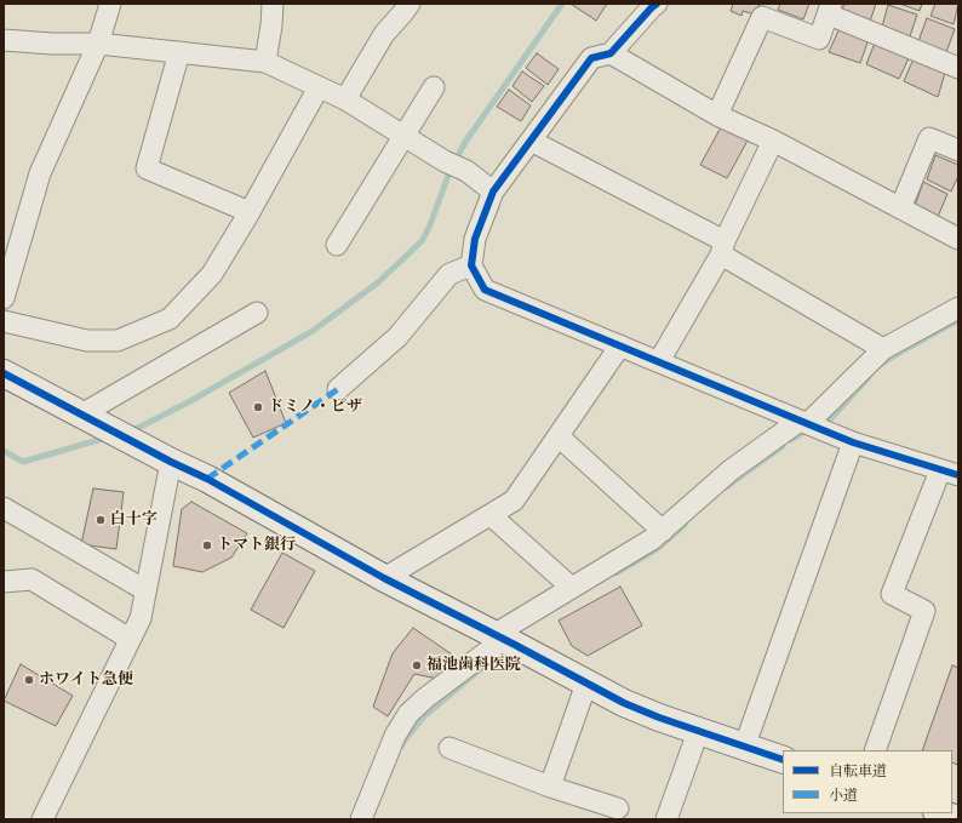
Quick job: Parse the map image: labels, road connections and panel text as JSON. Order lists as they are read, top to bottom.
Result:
{
  "places": [
    "ドミノ・ピザ",
    "白十字",
    "トマト銀行",
    "福池歯科医院",
    "ホワイト急便"
  ],
  "legend": ["自転車道", "小道"]
}
